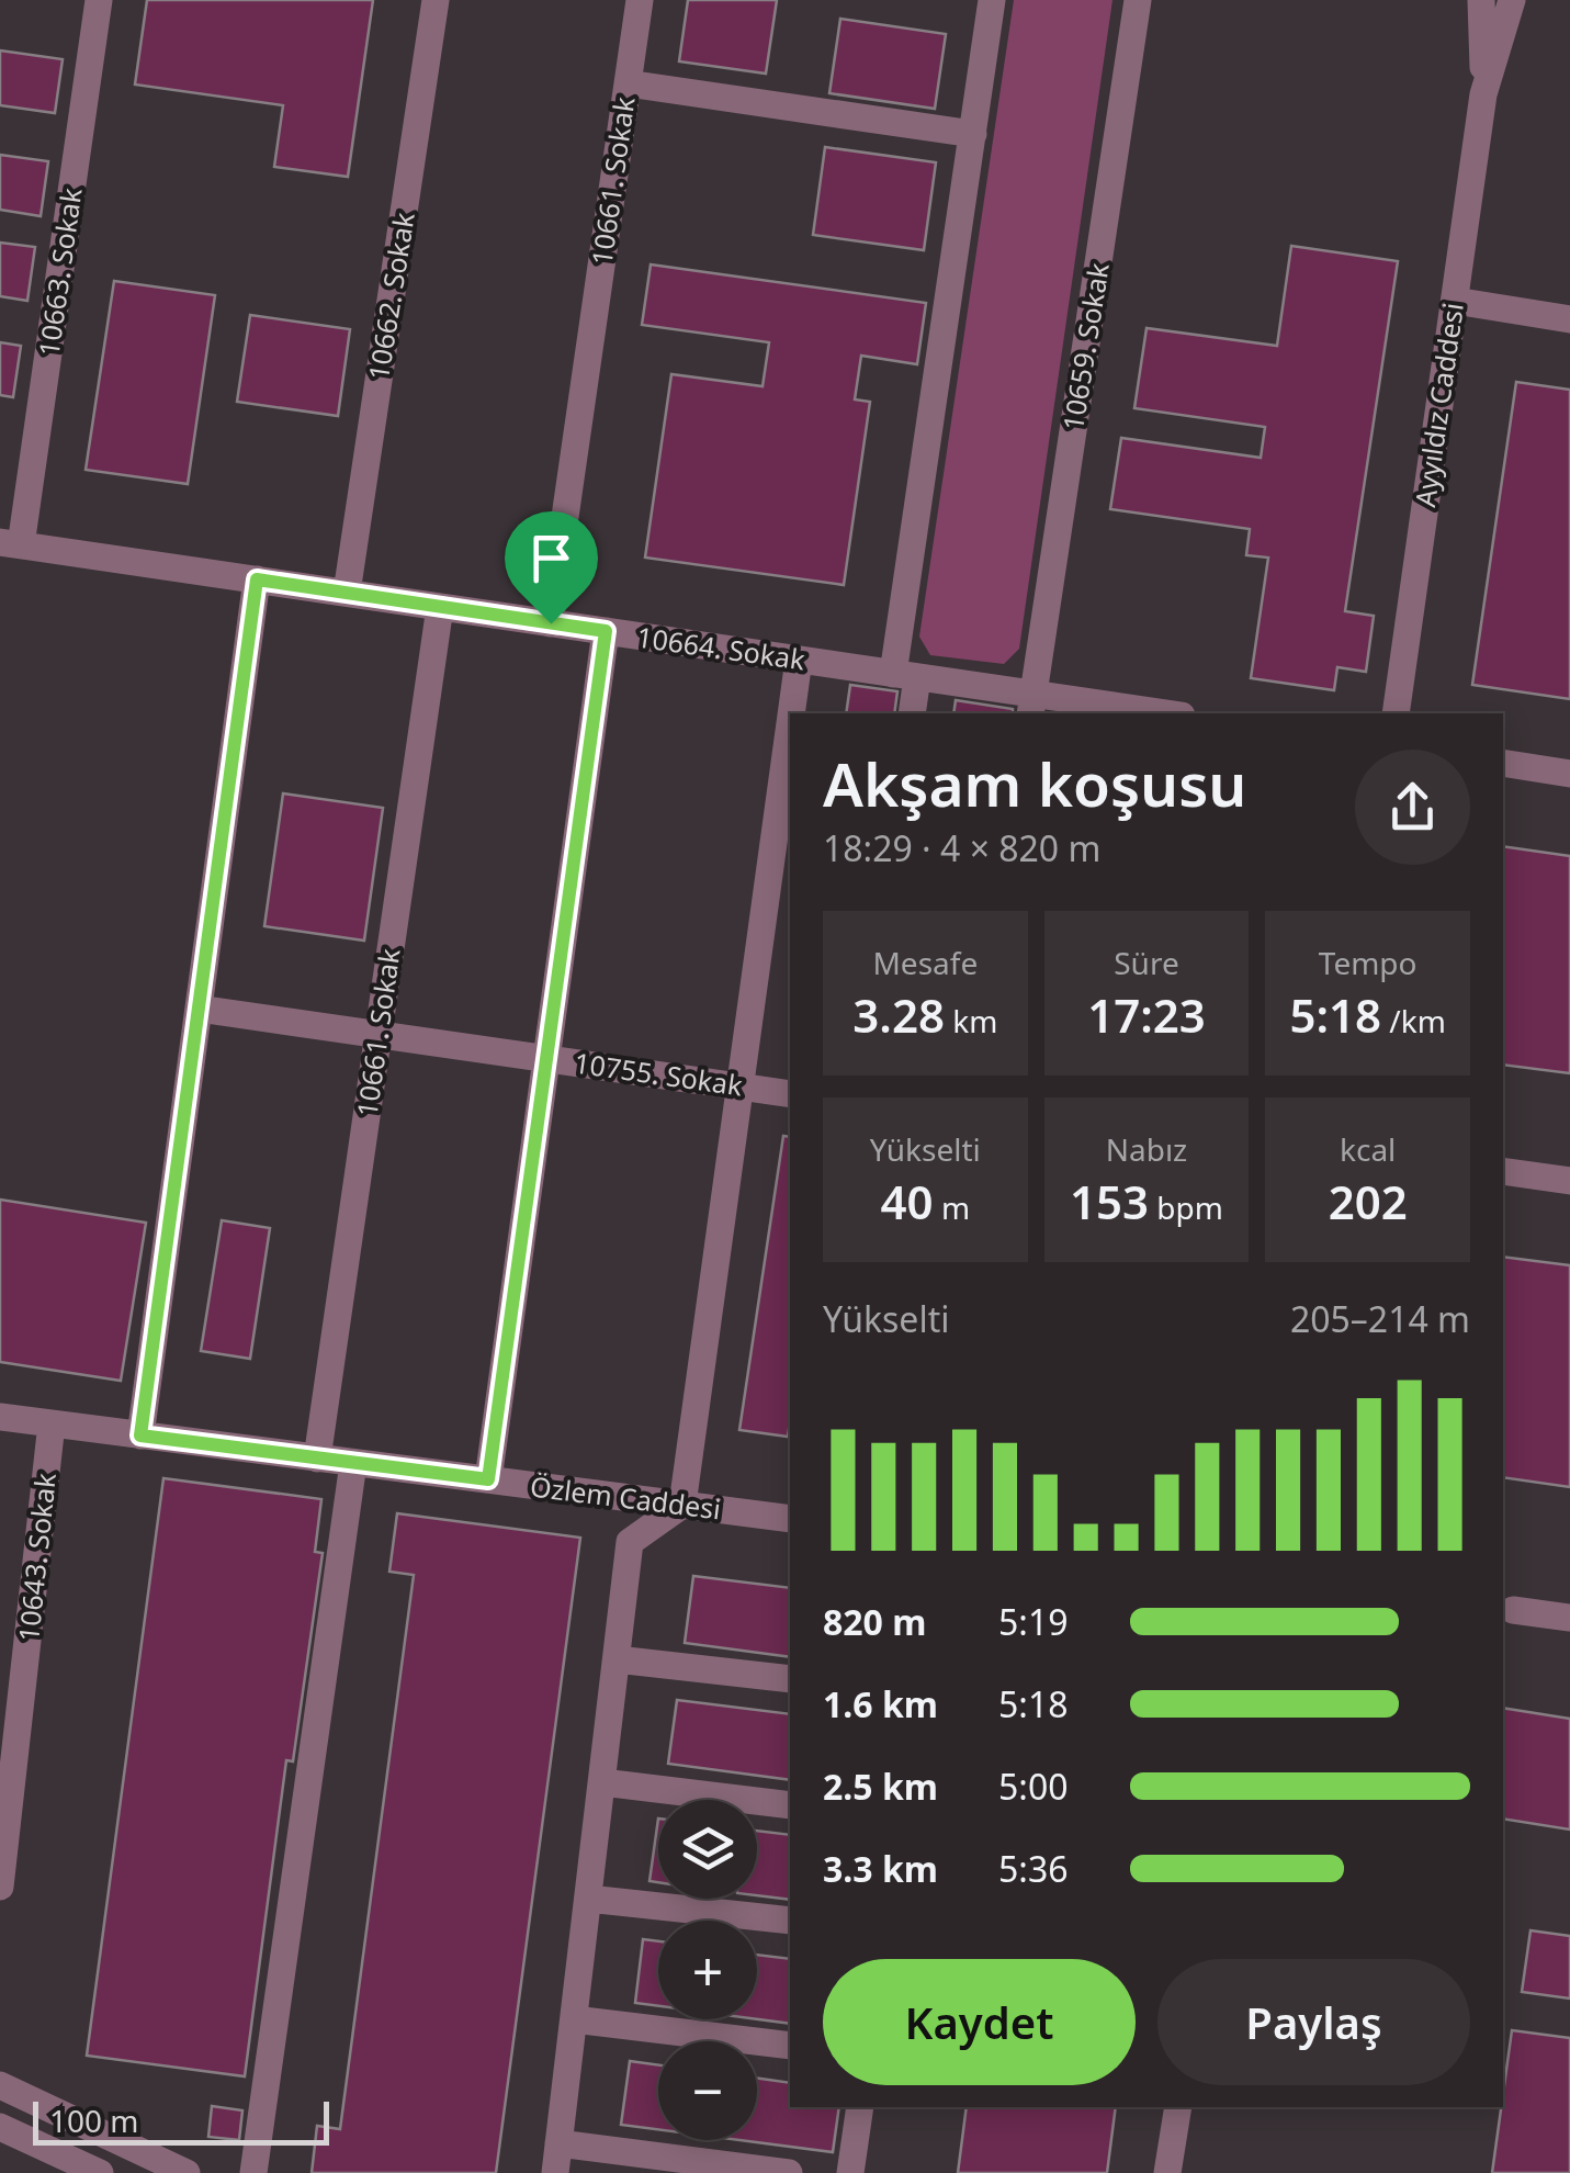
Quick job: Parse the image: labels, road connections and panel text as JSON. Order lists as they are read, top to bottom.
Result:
{
  "streets": {
    "street": [
      "10661. Sokak",
      "10663. Sokak",
      "10662. Sokak",
      "10659. Sokak",
      "Ayyıldız Caddesi",
      "10664. Sokak",
      "10755. Sokak",
      "Özlem Caddesi",
      "10643. Sokak"
    ]
  },
  "crossings": [
    ["10661. Sokak", "10664. Sokak"],
    ["10661. Sokak", "10755. Sokak"],
    ["10661. Sokak", "Özlem Caddesi"],
    ["10663. Sokak", "10664. Sokak"],
    ["10662. Sokak", "10664. Sokak"],
    ["10659. Sokak", "10664. Sokak"],
    ["Özlem Caddesi", "10643. Sokak"]
  ],
  "scale_bar": "100 m",
  "page": {
    "heading": ["Akşam koşusu", "18:29 · 4 × 820 m"],
    "stats": [
      ["Mesafe", "3.28 km"],
      ["Süre", "17:23"],
      ["Tempo", "5:18 /km"],
      ["Yükselti", "40 m"],
      ["Nabız", "153 bpm"],
      ["kcal", "202"]
    ],
    "chart": ["Yükselti", "205–214 m"],
    "list": [
      {
        "name": "820 m",
        "note": "5:19"
      },
      {
        "name": "1.6 km",
        "note": "5:18"
      },
      {
        "name": "2.5 km",
        "note": "5:00"
      },
      {
        "name": "3.3 km",
        "note": "5:36"
      }
    ],
    "map_buttons": ["+", "−"],
    "buttons": ["Kaydet", "Paylaş"],
    "scale": "100 m"
  }
}
